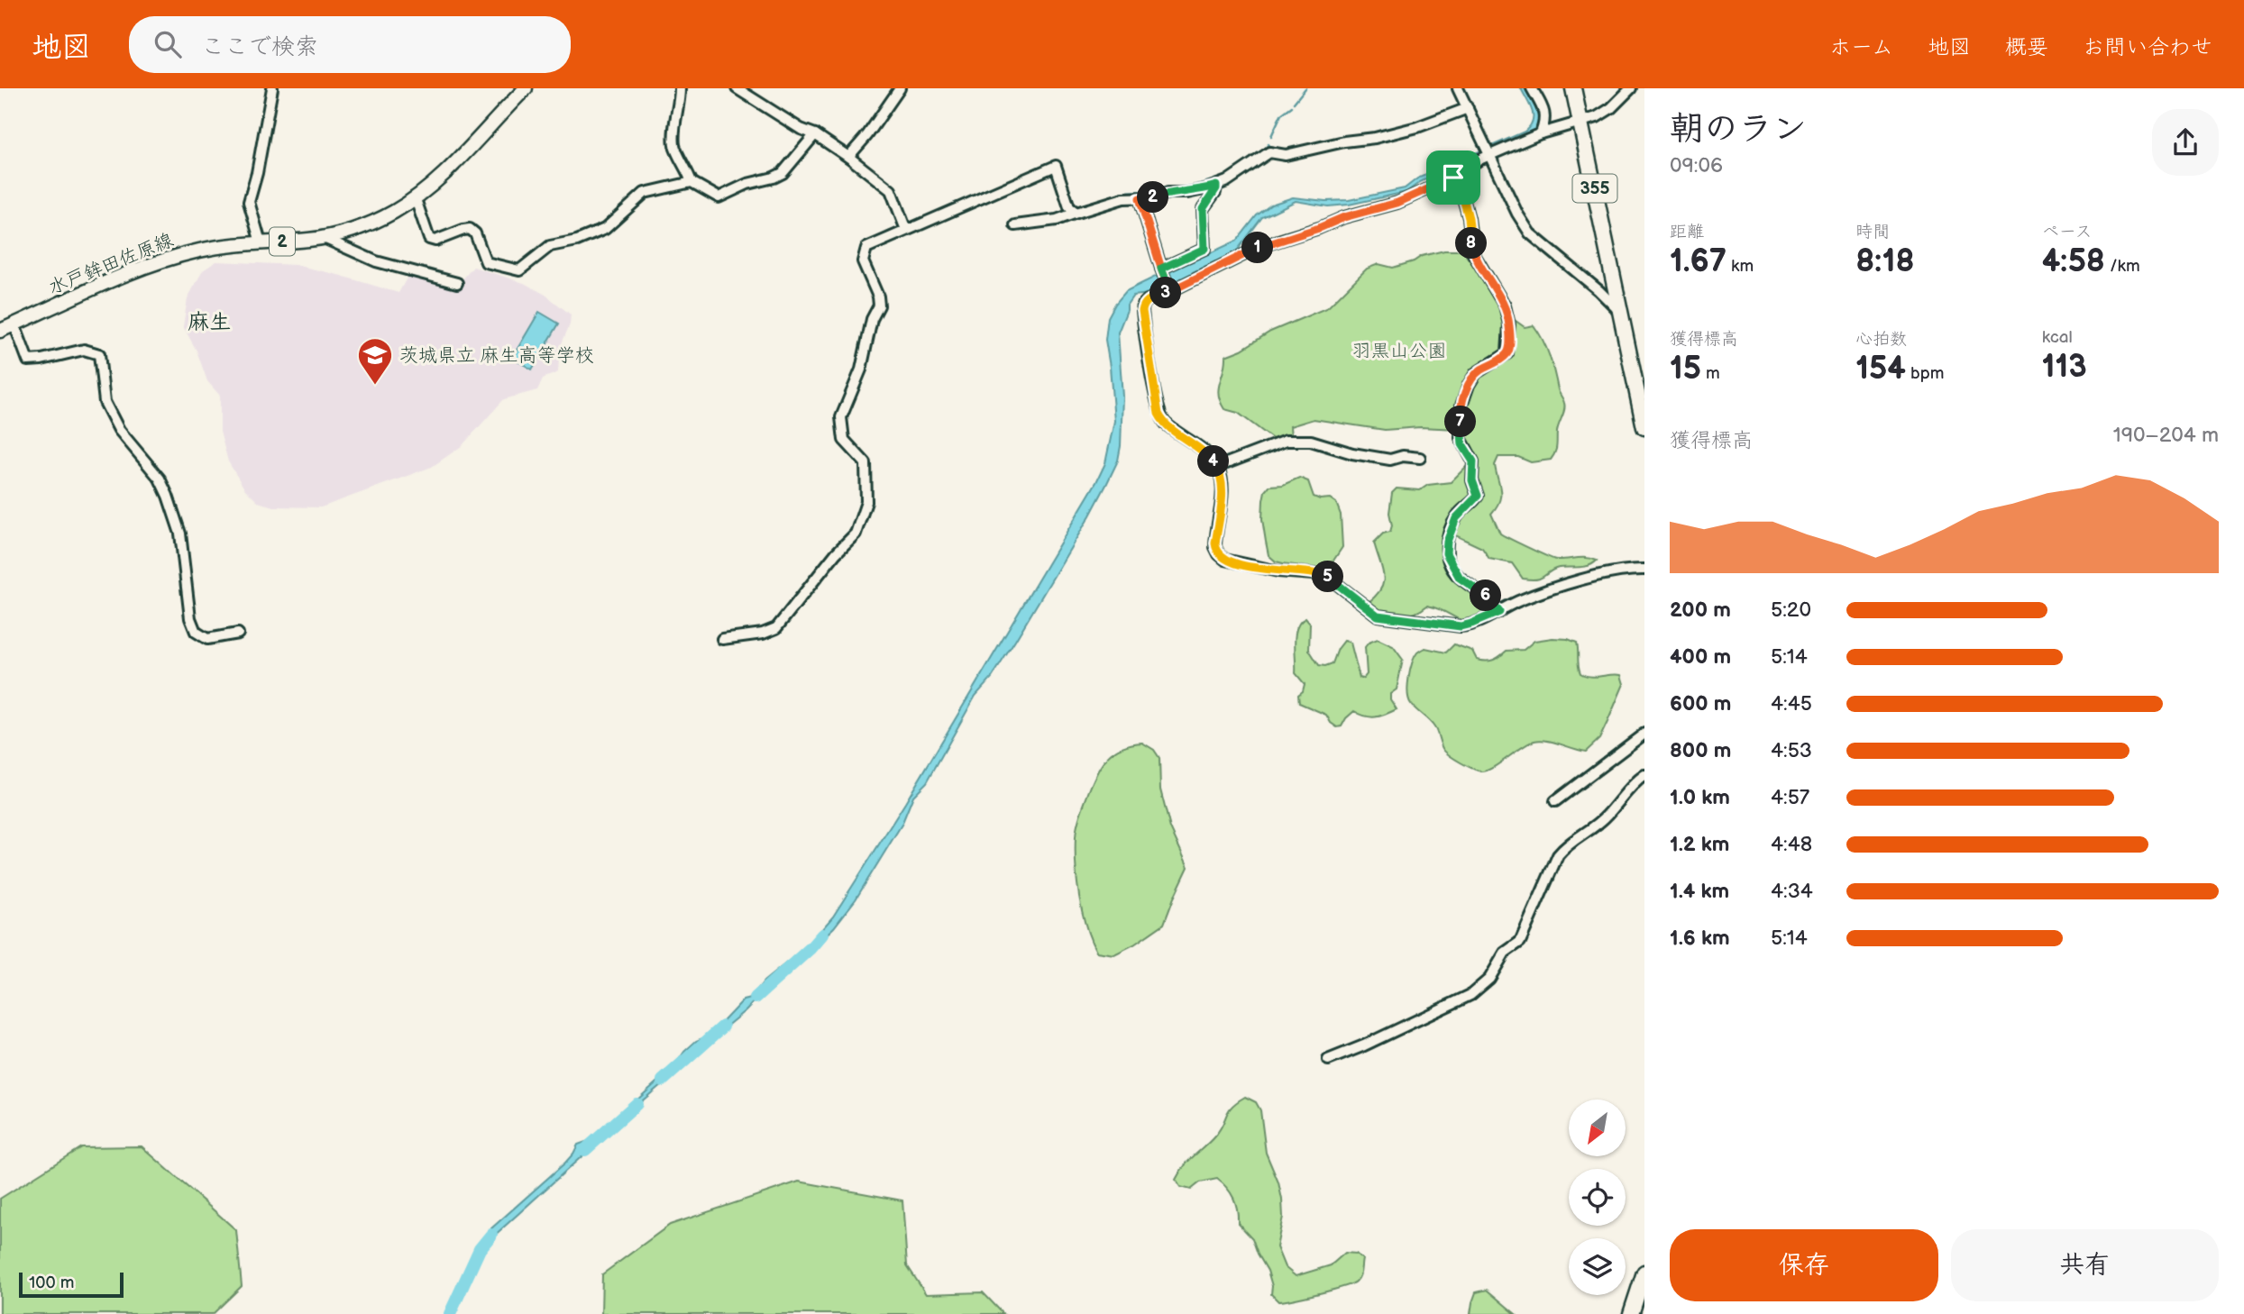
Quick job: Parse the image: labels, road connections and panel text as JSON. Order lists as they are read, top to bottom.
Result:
{
  "streets": {
    "highway": ["355"],
    "main road": ["2", "水戸鉾田佐原線"]
  },
  "districts": ["麻生"],
  "parks": ["羽黒山公園"],
  "places": {
    "school or university": ["茨城県立 麻生高等学校"]
  },
  "scale_bar": "100 m",
  "north": "bottom left",
  "page": {
    "header": "地図",
    "search": "ここで検索",
    "nav": [
      "ホーム",
      "地図",
      "概要",
      "お問い合わせ"
    ],
    "heading": ["朝のラン", "09:06"],
    "pins": [
      "2",
      "8",
      "1",
      "3",
      "7",
      "4",
      "5",
      "6"
    ],
    "stats": [
      ["距離", "1.67 km"],
      ["時間", "8:18"],
      ["ペース", "4:58 /km"],
      ["獲得標高", "15 m"],
      ["心拍数", "154 bpm"],
      ["kcal", "113"]
    ],
    "chart": ["獲得標高", "190–204 m"],
    "list": [
      {
        "name": "200 m",
        "note": "5:20"
      },
      {
        "name": "400 m",
        "note": "5:14"
      },
      {
        "name": "600 m",
        "note": "4:45"
      },
      {
        "name": "800 m",
        "note": "4:53"
      },
      {
        "name": "1.0 km",
        "note": "4:57"
      },
      {
        "name": "1.2 km",
        "note": "4:48"
      },
      {
        "name": "1.4 km",
        "note": "4:34"
      },
      {
        "name": "1.6 km",
        "note": "5:14"
      }
    ],
    "buttons": ["保存", "共有"],
    "scale": "100 m"
  }
}
